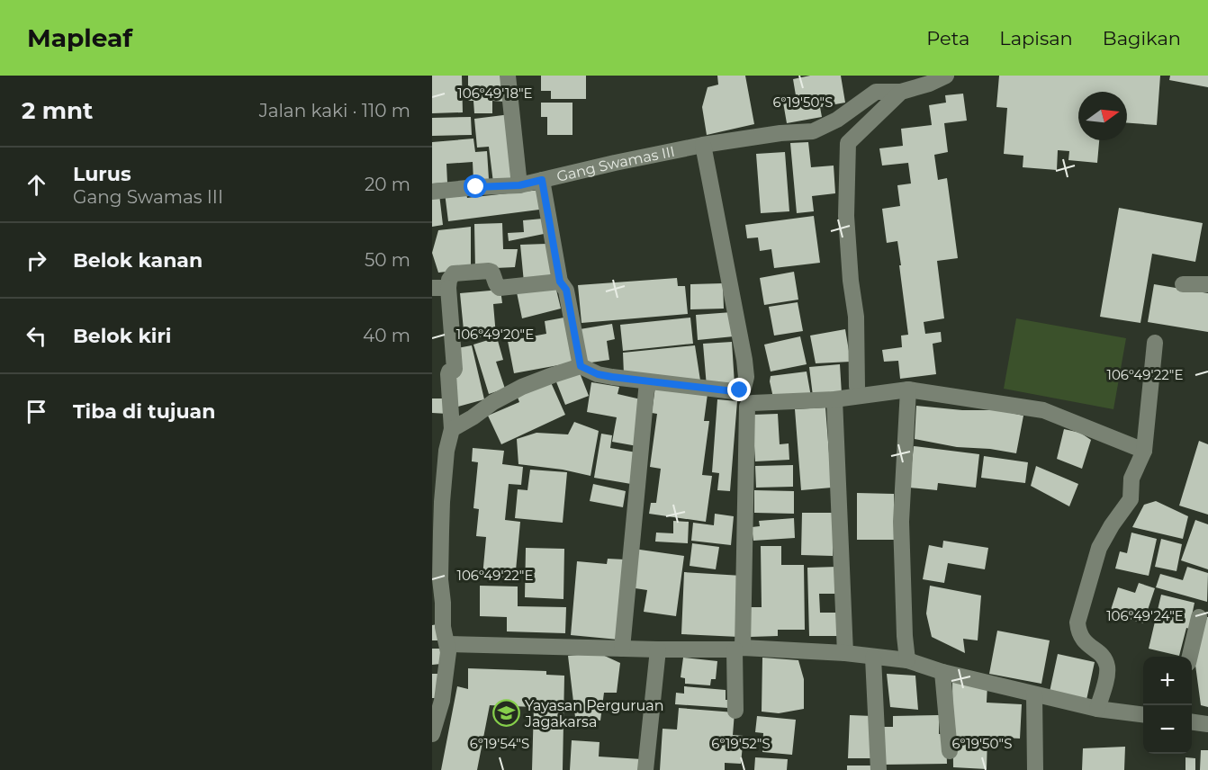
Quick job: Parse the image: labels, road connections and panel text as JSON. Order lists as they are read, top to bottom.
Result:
{
  "streets": {
    "street": ["Gang Swamas III"]
  },
  "places": {
    "school or university": ["Yayasan Perguruan Jagakarsa"]
  },
  "north": "right",
  "page": {
    "header": "Mapleaf",
    "nav": ["Peta", "Lapisan", "Bagikan"],
    "heading": ["2 mnt", "Jalan kaki · 110 m"],
    "list": [
      ["Lurus", "Gang Swamas III", "20 m"],
      ["Belok kanan", "50 m"],
      ["Belok kiri", "40 m"],
      "Tiba di tujuan"
    ],
    "map_buttons": ["+", "−"]
  },
  "coordinates": [
    "106°49'18\"E",
    "6°19'50\"S",
    "106°49'20\"E",
    "106°49'22\"E",
    "106°49'24\"E",
    "6°19'54\"S",
    "6°19'52\"S"
  ]
}
